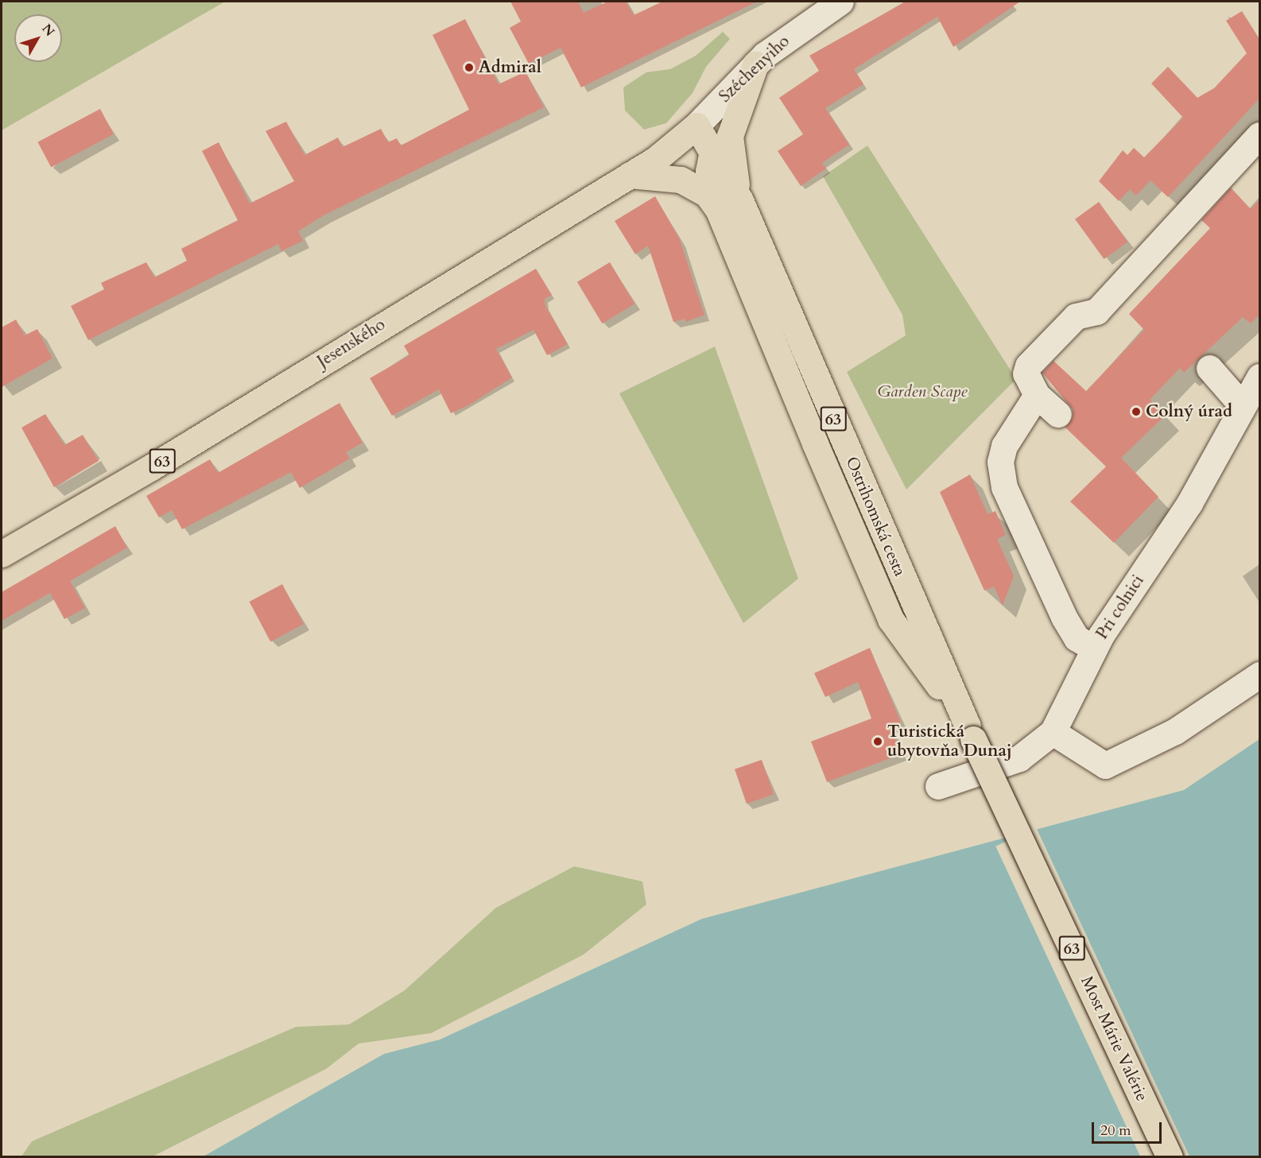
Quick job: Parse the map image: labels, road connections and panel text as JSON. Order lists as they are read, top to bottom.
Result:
{
  "streets": {
    "main road": [
      "Jesenského",
      "63",
      "Ostrihomská cesta",
      "Most Márie Valérie"
    ],
    "street": ["Széchenyiho", "Pri colnici"]
  },
  "crossings": [
    ["Széchenyiho", "Jesenského"],
    ["Széchenyiho", "63"],
    ["Jesenského", "63"],
    ["63", "Ostrihomská cesta"],
    ["Ostrihomská cesta", "Most Márie Valérie"]
  ],
  "parks": ["Garden Scape"],
  "places": ["Admiral", "Colný úrad", "Turistická ubytovňa Dunaj"],
  "scale_bar": "20 m",
  "north": "top right"
}
